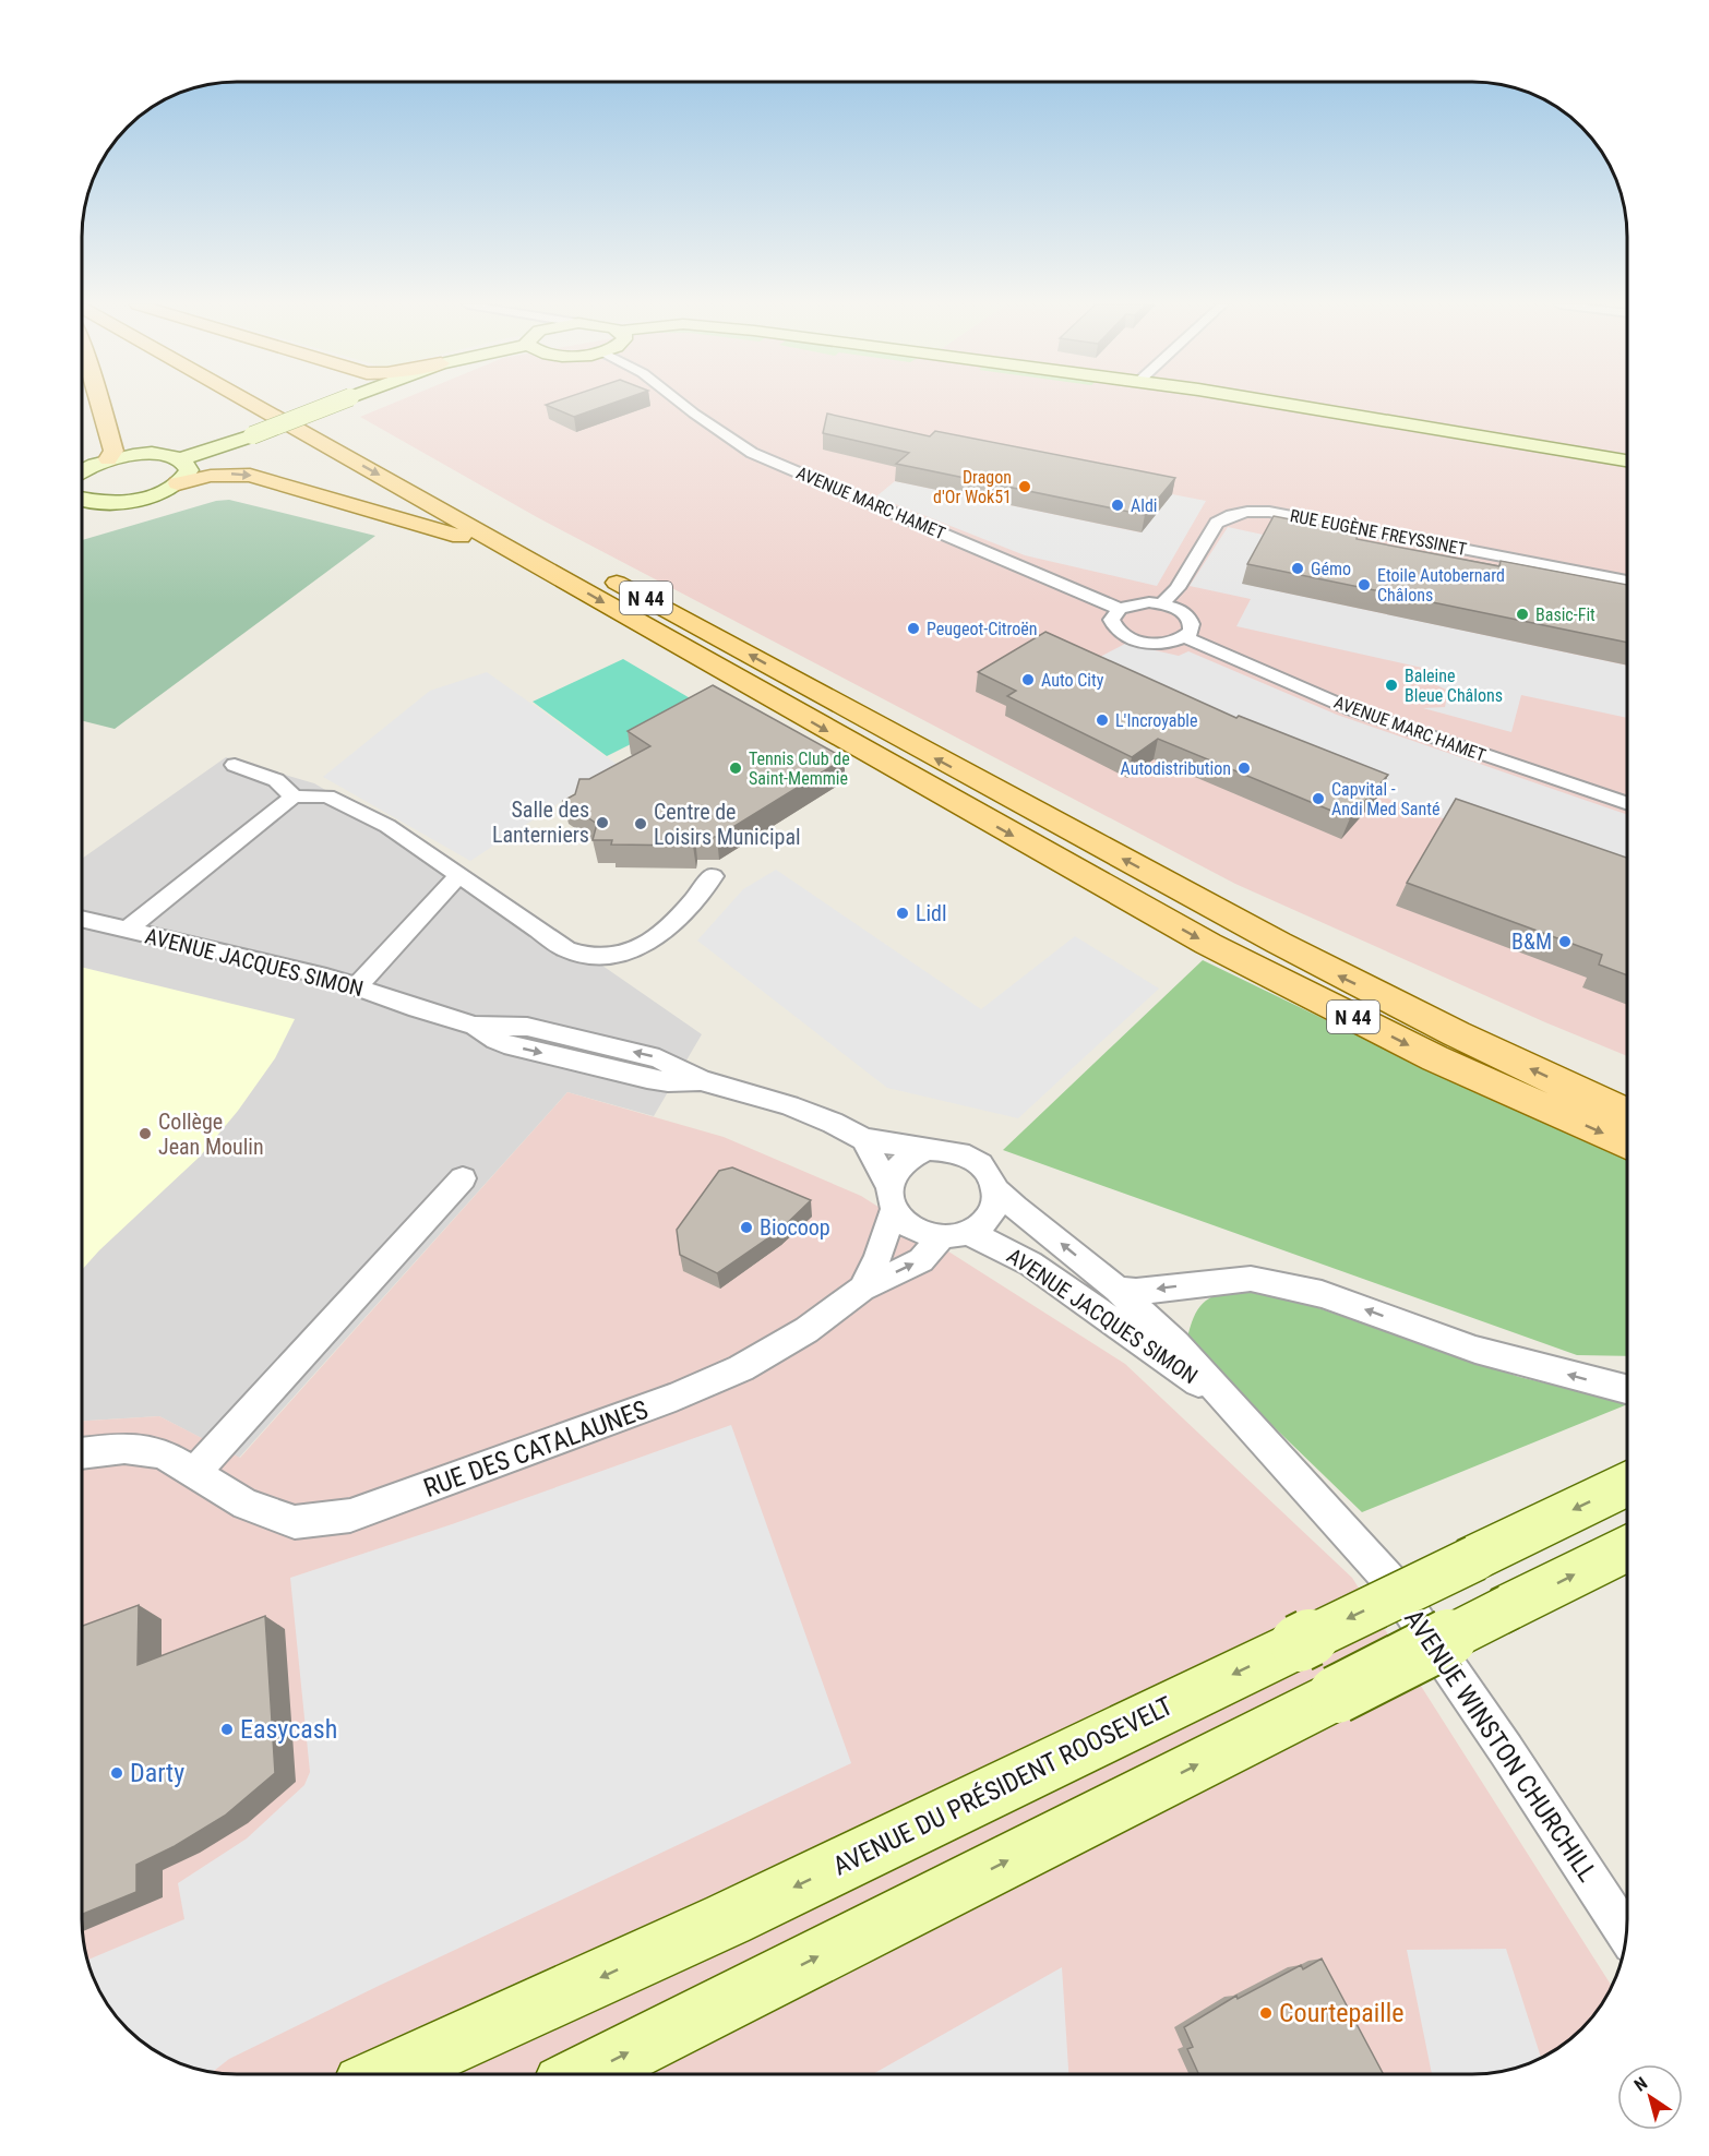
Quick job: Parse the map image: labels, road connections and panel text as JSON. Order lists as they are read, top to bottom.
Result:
{
  "streets": {
    "main road": ["N 44", "AVENUE DU PRÉSIDENT ROOSEVELT"],
    "street": [
      "AVENUE MARC HAMET",
      "RUE EUGÈNE FREYSSINET",
      "AVENUE JACQUES SIMON",
      "RUE DES CATALAUNES",
      "AVENUE WINSTON CHURCHILL"
    ]
  },
  "crossings": [
    ["AVENUE JACQUES SIMON", "RUE DES CATALAUNES"],
    ["AVENUE JACQUES SIMON", "AVENUE WINSTON CHURCHILL"]
  ],
  "places": [
    "Dragon d'Or Wok51",
    "Aldi",
    "Gémo",
    "Etoile Autobernard Châlons",
    "Basic-Fit",
    "Peugeot-Citroën",
    "Auto City",
    "Baleine Bleue Châlons",
    "L'Incroyable",
    "Tennis Club de Saint-Memmie",
    "Autodistribution",
    "Capvital - Andi Med Santé",
    "Salle des Lanterniers",
    "Centre de Loisirs Municipal",
    "Lidl",
    "B&M",
    "Collège Jean Moulin",
    "Biocoop",
    "Easycash",
    "Darty",
    "Courtepaille"
  ],
  "north": "top left"
}
